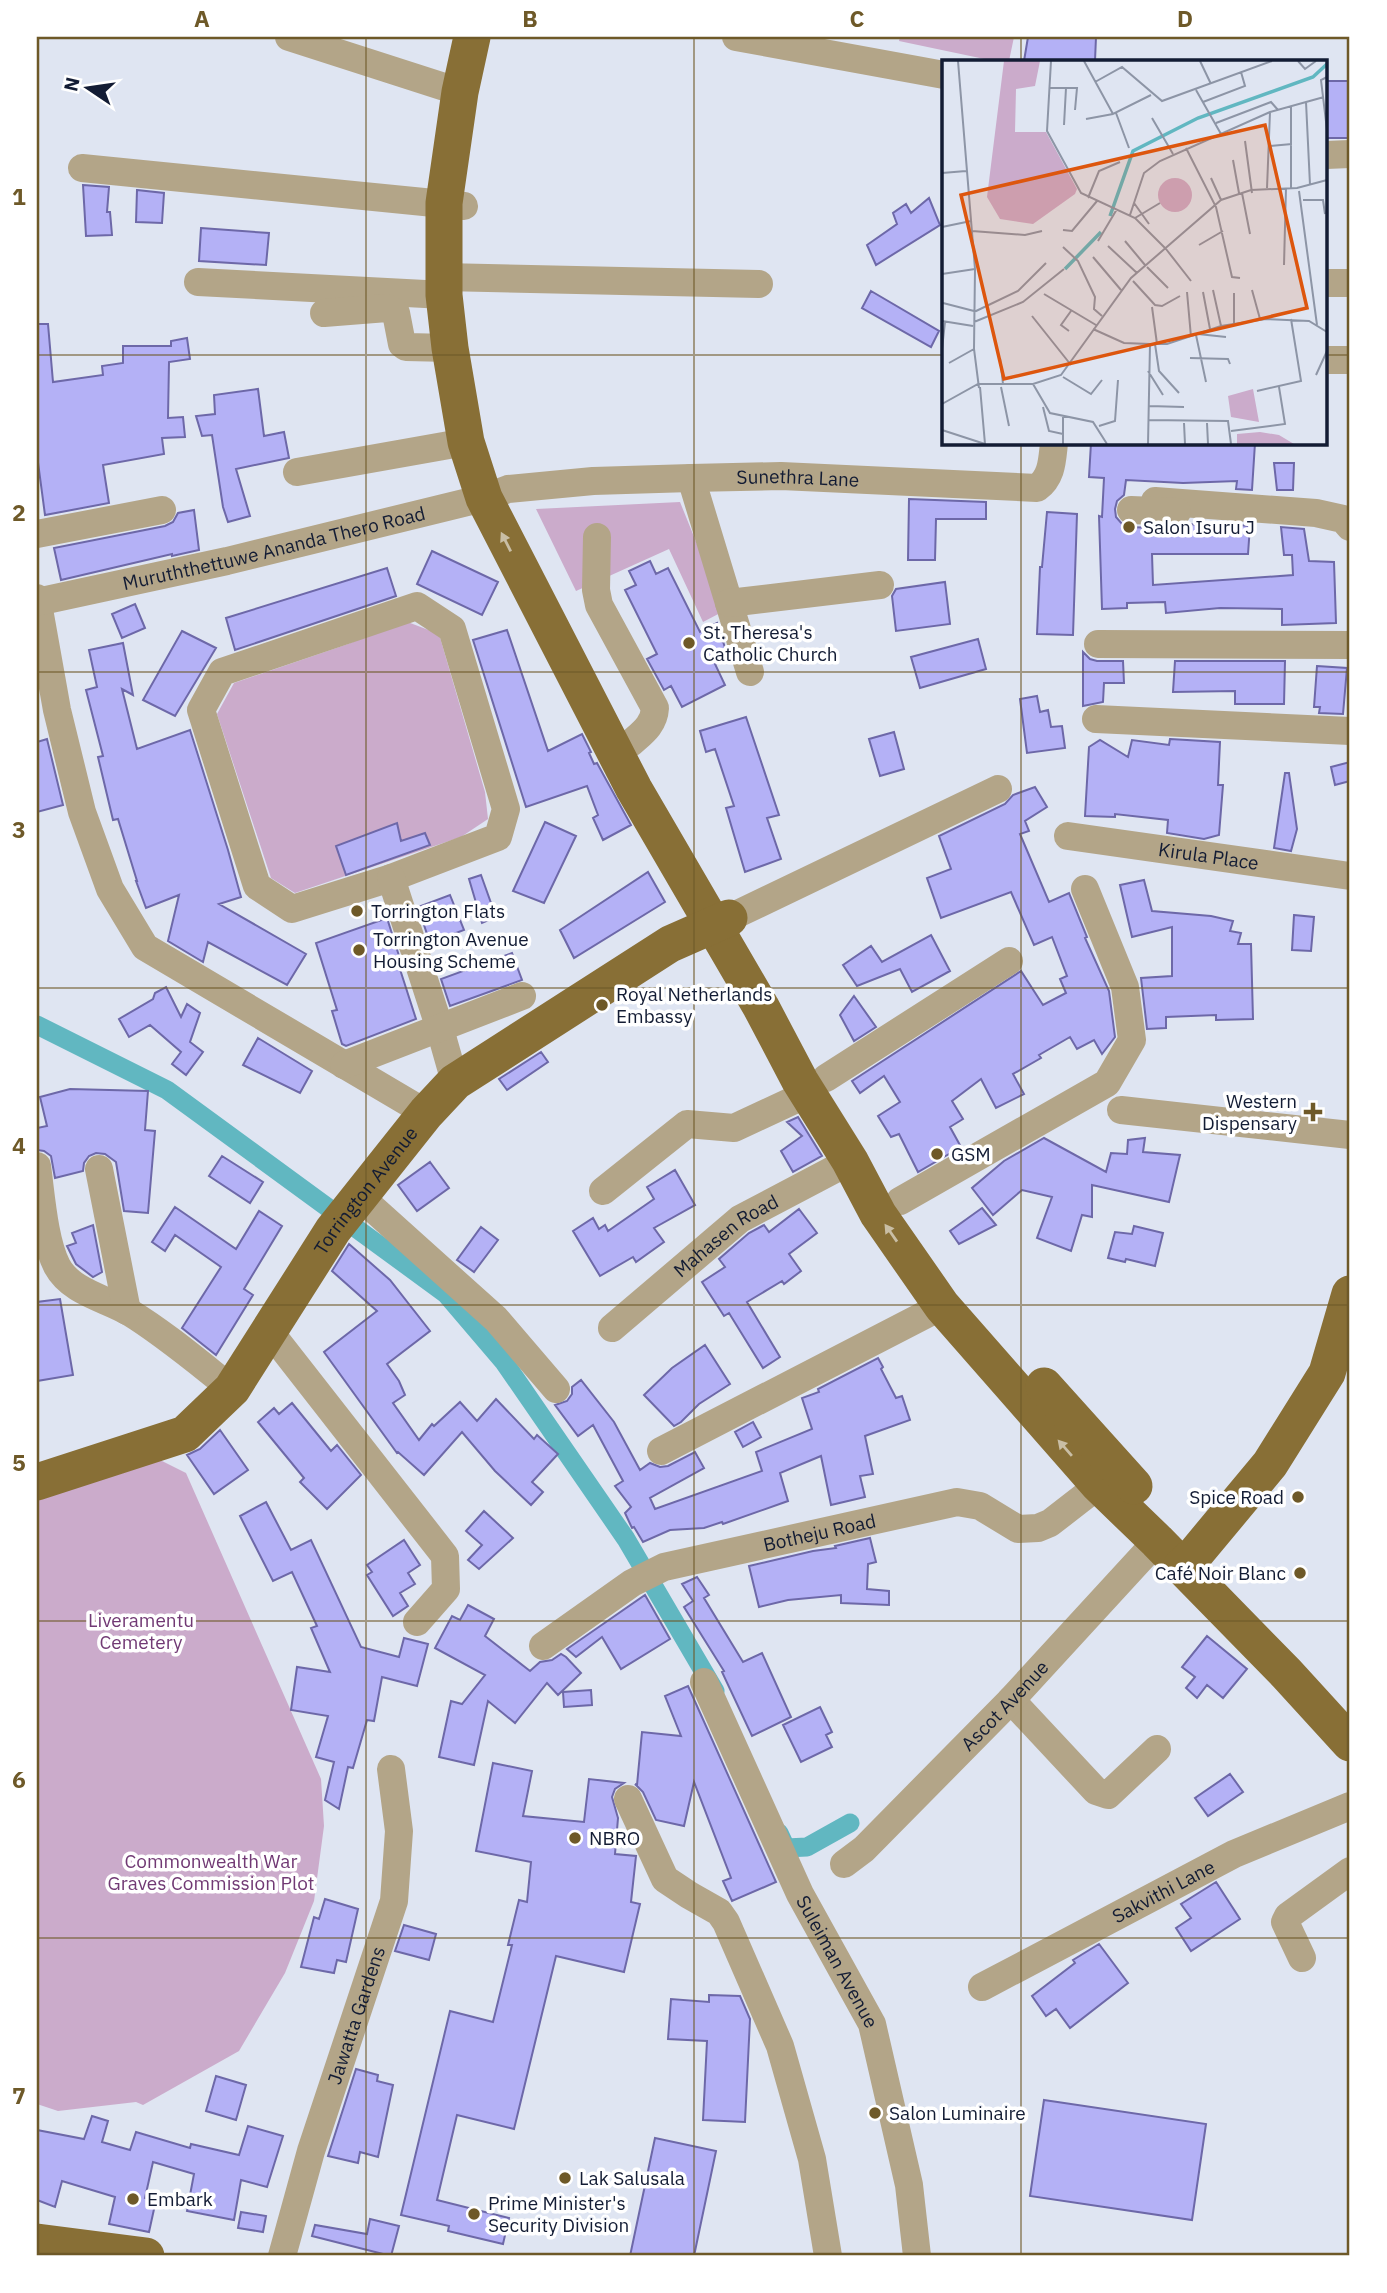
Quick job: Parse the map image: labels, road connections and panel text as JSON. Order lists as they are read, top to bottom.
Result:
{
  "streets": {
    "main road": ["Torrington Avenue"],
    "street": [
      "Sunethra Lane",
      "Muruththettuwe Ananda Thero Road",
      "Kirula Place",
      "Mahasen Road",
      "Botheju Road",
      "Ascot Avenue",
      "Sakvithi Lane",
      "Suleiman Avenue",
      "Jawatta Gardens"
    ]
  },
  "crossings": [
    ["Sunethra Lane", "Muruththettuwe Ananda Thero Road"]
  ],
  "parks": ["Liveramentu Cemetery", "Commonwealth War Graves Commission Plot"],
  "places": {
    "other": [
      "Salon Isuru J",
      "St. Theresa's Catholic Church",
      "Torrington Flats",
      "Torrington Avenue Housing Scheme",
      "Royal Netherlands Embassy",
      "GSM",
      "Spice Road",
      "Café Noir Blanc",
      "NBRO",
      "Salon Luminaire",
      "Lak Salusala",
      "Embark",
      "Prime Minister's Security Division"
    ],
    "health": ["Western Dispensary"]
  },
  "north": "left",
  "grid": {
    "columns": [
      "A",
      "B",
      "C",
      "D"
    ],
    "rows": [
      "1",
      "2",
      "3",
      "4",
      "5",
      "6",
      "7"
    ]
  }
}
